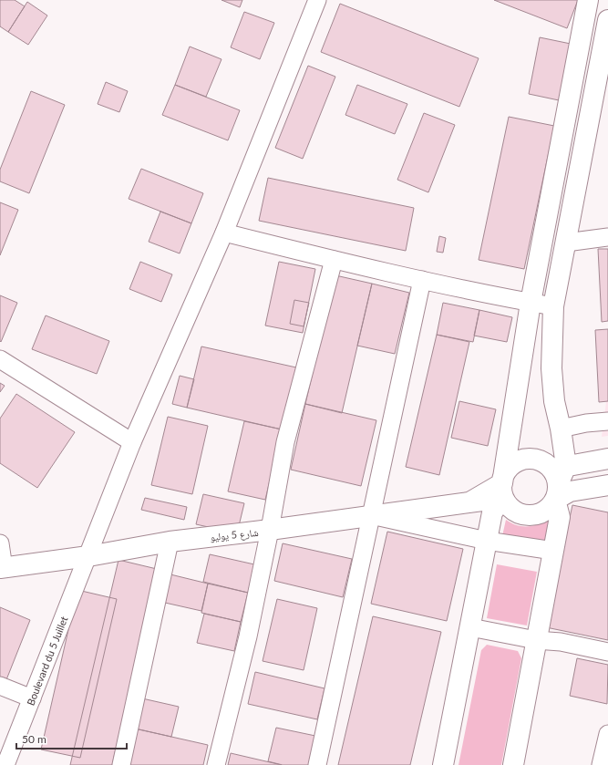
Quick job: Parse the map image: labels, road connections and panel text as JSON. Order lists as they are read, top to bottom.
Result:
{
  "streets": {
    "street": ["شارع 5 يوليو", "Boulevard du 5 Juillet"]
  },
  "crossings": [
    ["شارع 5 يوليو", "Boulevard du 5 Juillet"]
  ],
  "scale_bar": "50 m"
}
